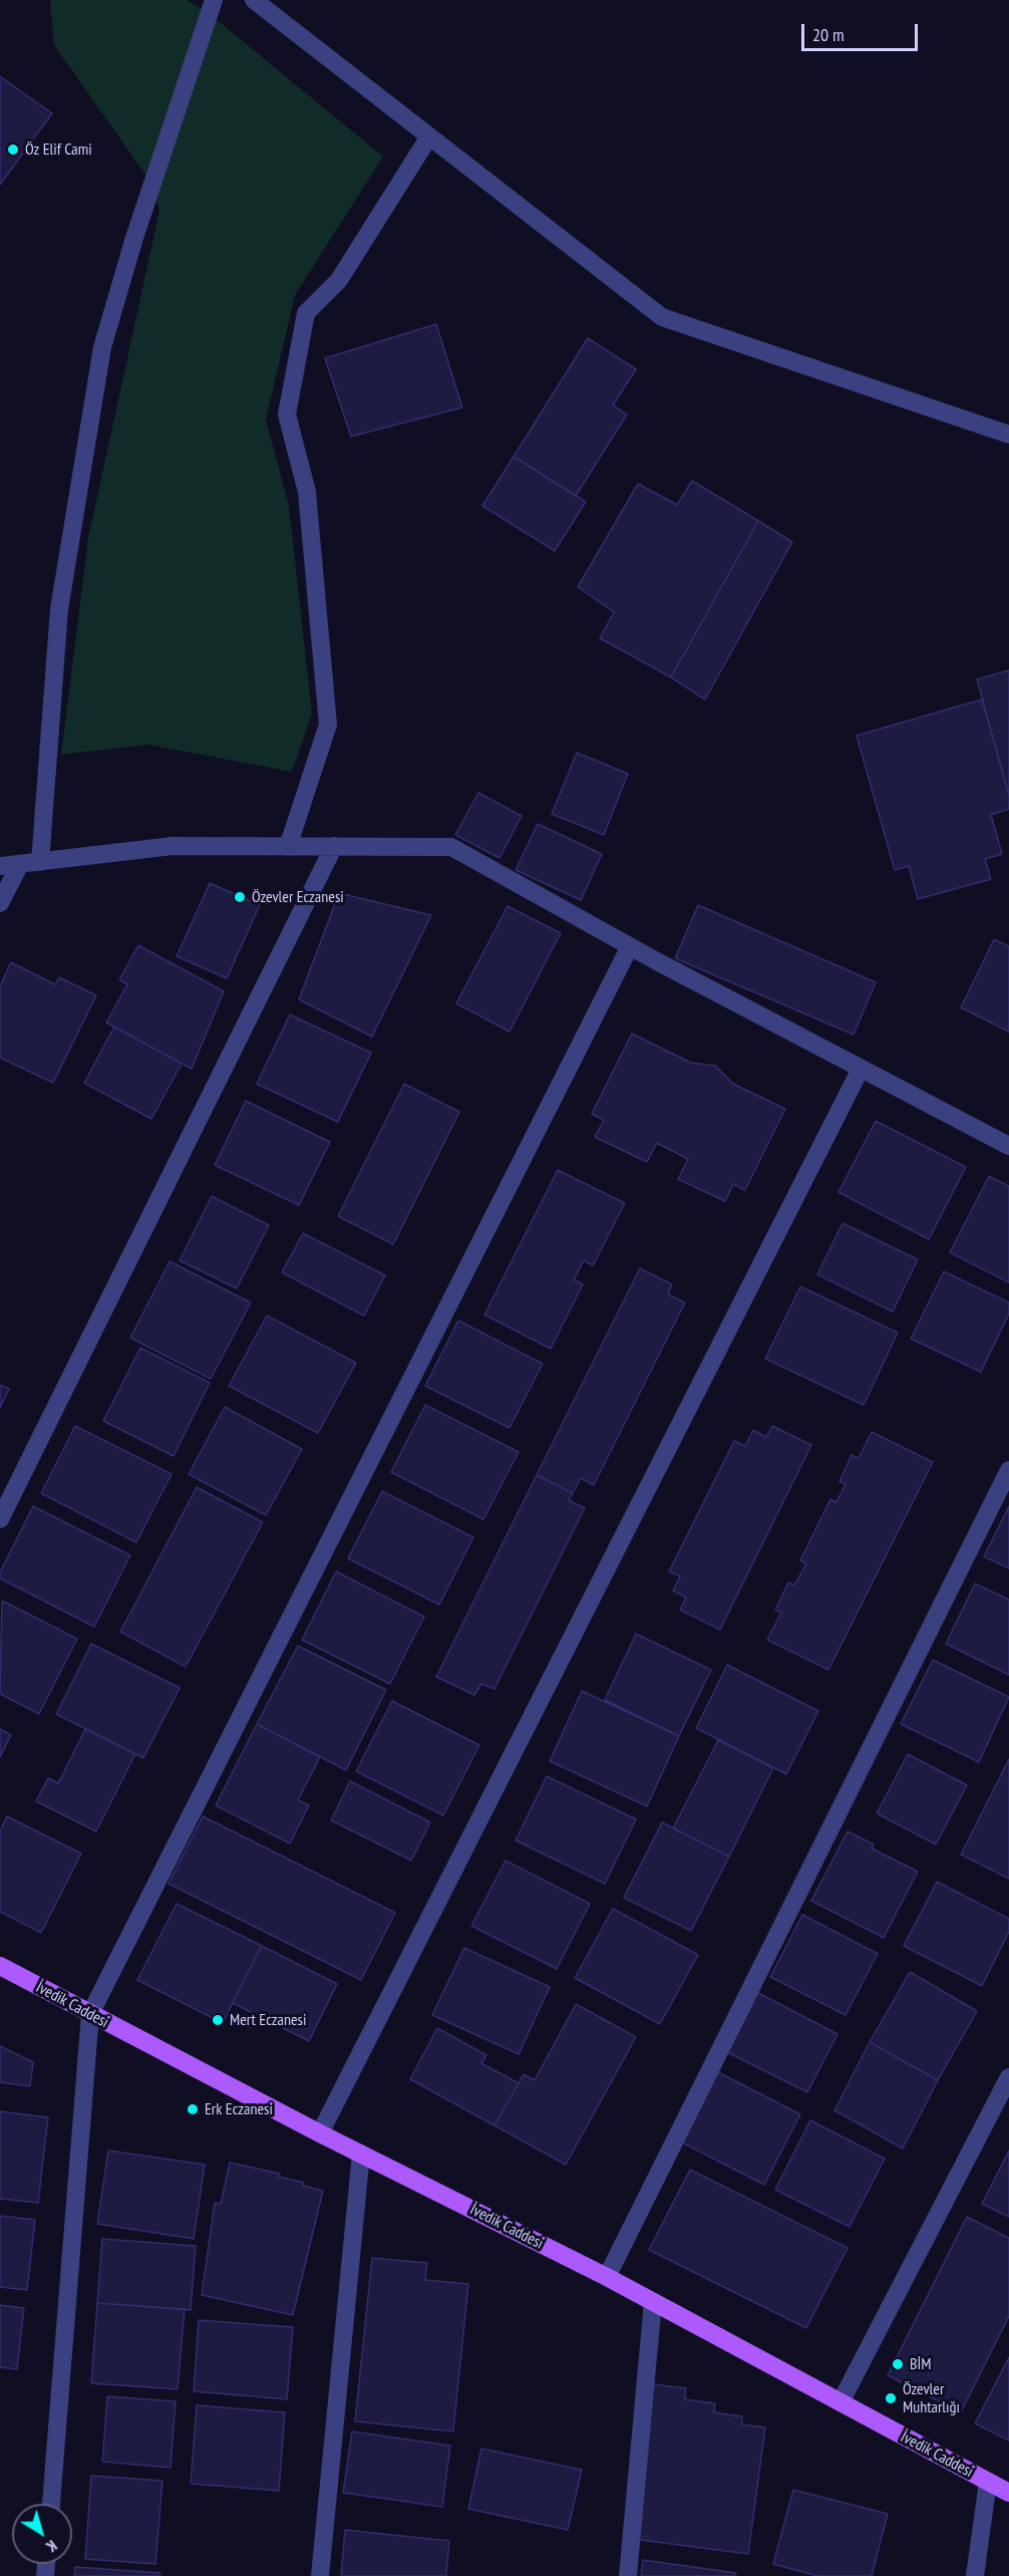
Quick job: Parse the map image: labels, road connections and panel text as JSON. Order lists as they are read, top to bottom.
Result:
{
  "streets": {
    "main road": ["İvedik Caddesi"]
  },
  "places": [
    "Öz Elif Cami",
    "Özevler Eczanesi",
    "Mert Eczanesi",
    "Erk Eczanesi",
    "BİM",
    "Özevler Muhtarlığı"
  ],
  "scale_bar": "20 m",
  "north": "bottom right"
}
